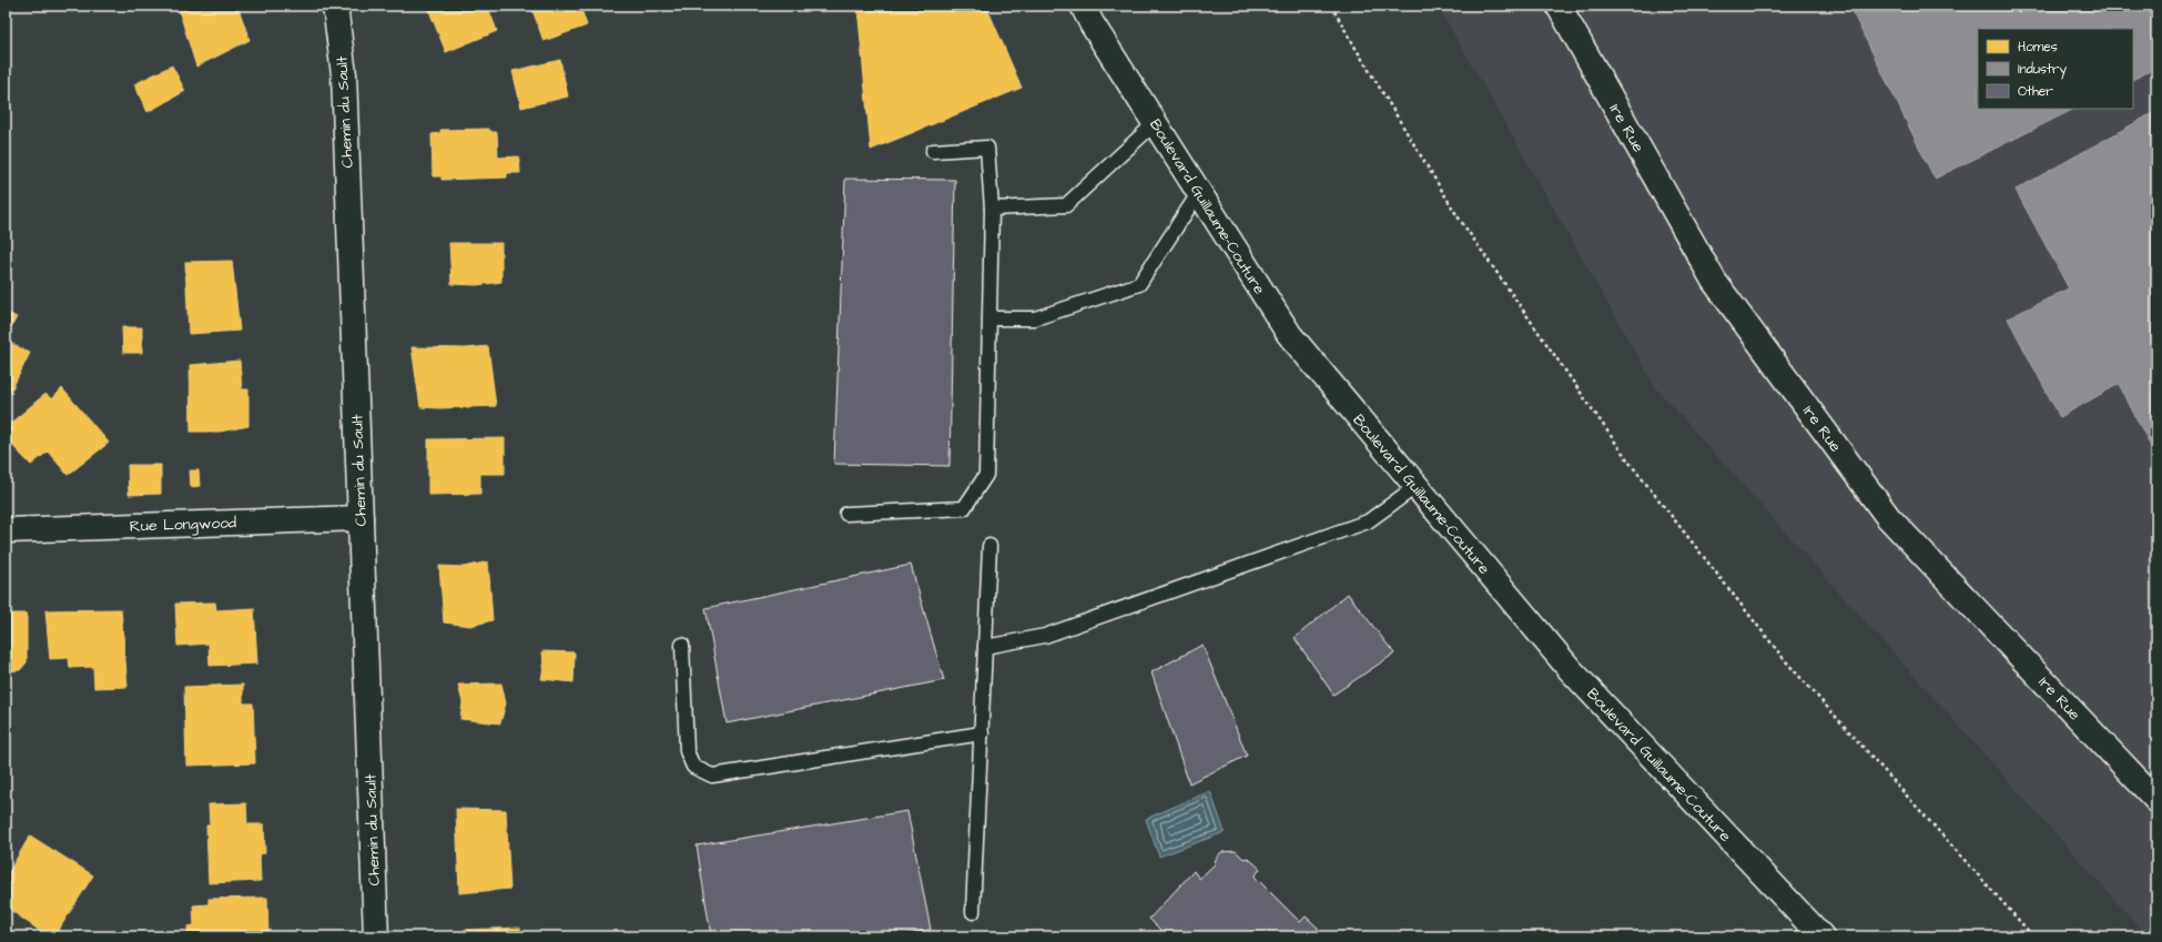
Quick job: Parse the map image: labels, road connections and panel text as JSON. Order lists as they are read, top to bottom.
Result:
{
  "streets": {
    "street": [
      "Chemin du Sault",
      "1re Rue",
      "Boulevard Guillaume-Couture",
      "Rue Longwood"
    ]
  },
  "crossings": [
    ["Chemin du Sault", "Rue Longwood"]
  ],
  "legend": ["Homes", "Industry", "Other"]
}
